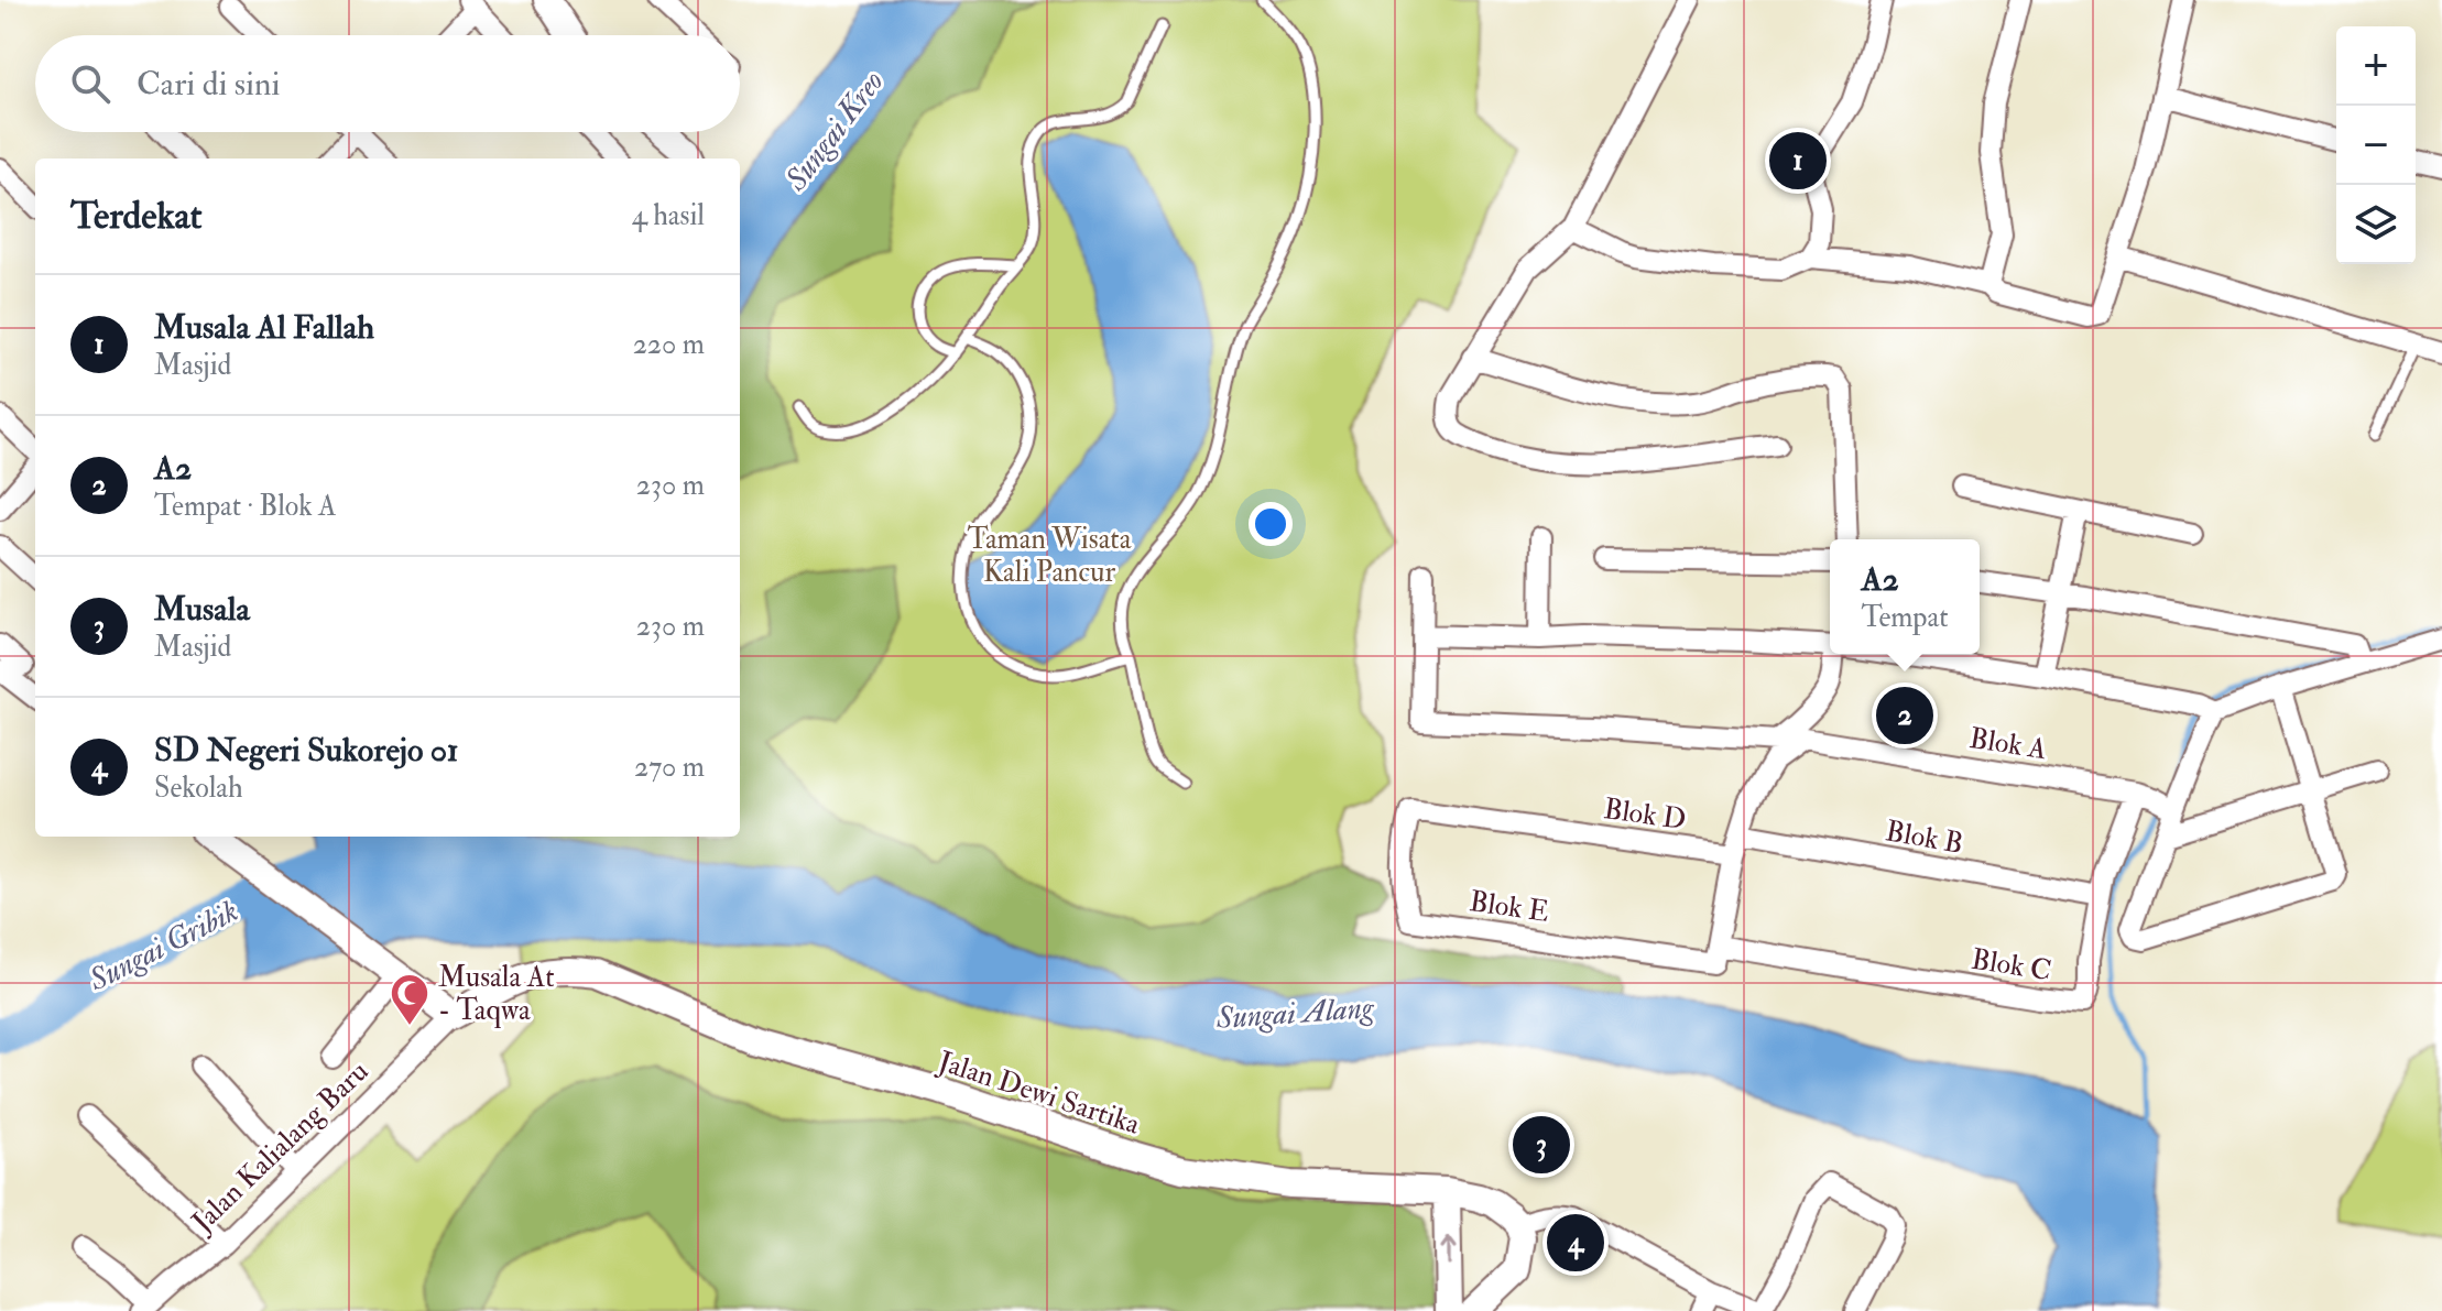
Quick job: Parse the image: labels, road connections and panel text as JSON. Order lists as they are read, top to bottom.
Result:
{
  "streets": {
    "street": [
      "Blok A",
      "Blok D",
      "Blok B",
      "Blok E",
      "Blok C",
      "Jalan Dewi Sartika",
      "Jalan Kalialang Baru"
    ]
  },
  "crossings": [
    ["Blok A", "Blok B"],
    ["Blok A", "Blok C"],
    ["Blok D", "Blok E"],
    ["Blok B", "Blok C"],
    ["Blok E", "Blok C"],
    ["Jalan Dewi Sartika", "Jalan Kalialang Baru"]
  ],
  "water": ["Sungai Kreo", "Sungai Gribik", "Sungai Alang"],
  "parks": ["Taman Wisata Kali Pancur"],
  "places": {
    "mosque": ["Musala At - Taqwa"]
  },
  "page": {
    "map_buttons": ["+", "−"],
    "search": "Cari di sini",
    "pins": [
      "1",
      "2",
      "3",
      "4"
    ],
    "heading": ["Terdekat", "4 hasil"],
    "list": [
      {
        "mark": "1",
        "name": "Musala Al Fallah",
        "note": "Masjid",
        "value": "220 m"
      },
      {
        "mark": "2",
        "name": "A2",
        "note": "Tempat · Blok A",
        "value": "230 m"
      },
      {
        "mark": "3",
        "name": "Musala",
        "note": "Masjid",
        "value": "230 m"
      },
      {
        "mark": "4",
        "name": "SD Negeri Sukorejo 01",
        "note": "Sekolah",
        "value": "270 m"
      }
    ],
    "popup": ["A2", "Tempat"]
  }
}
